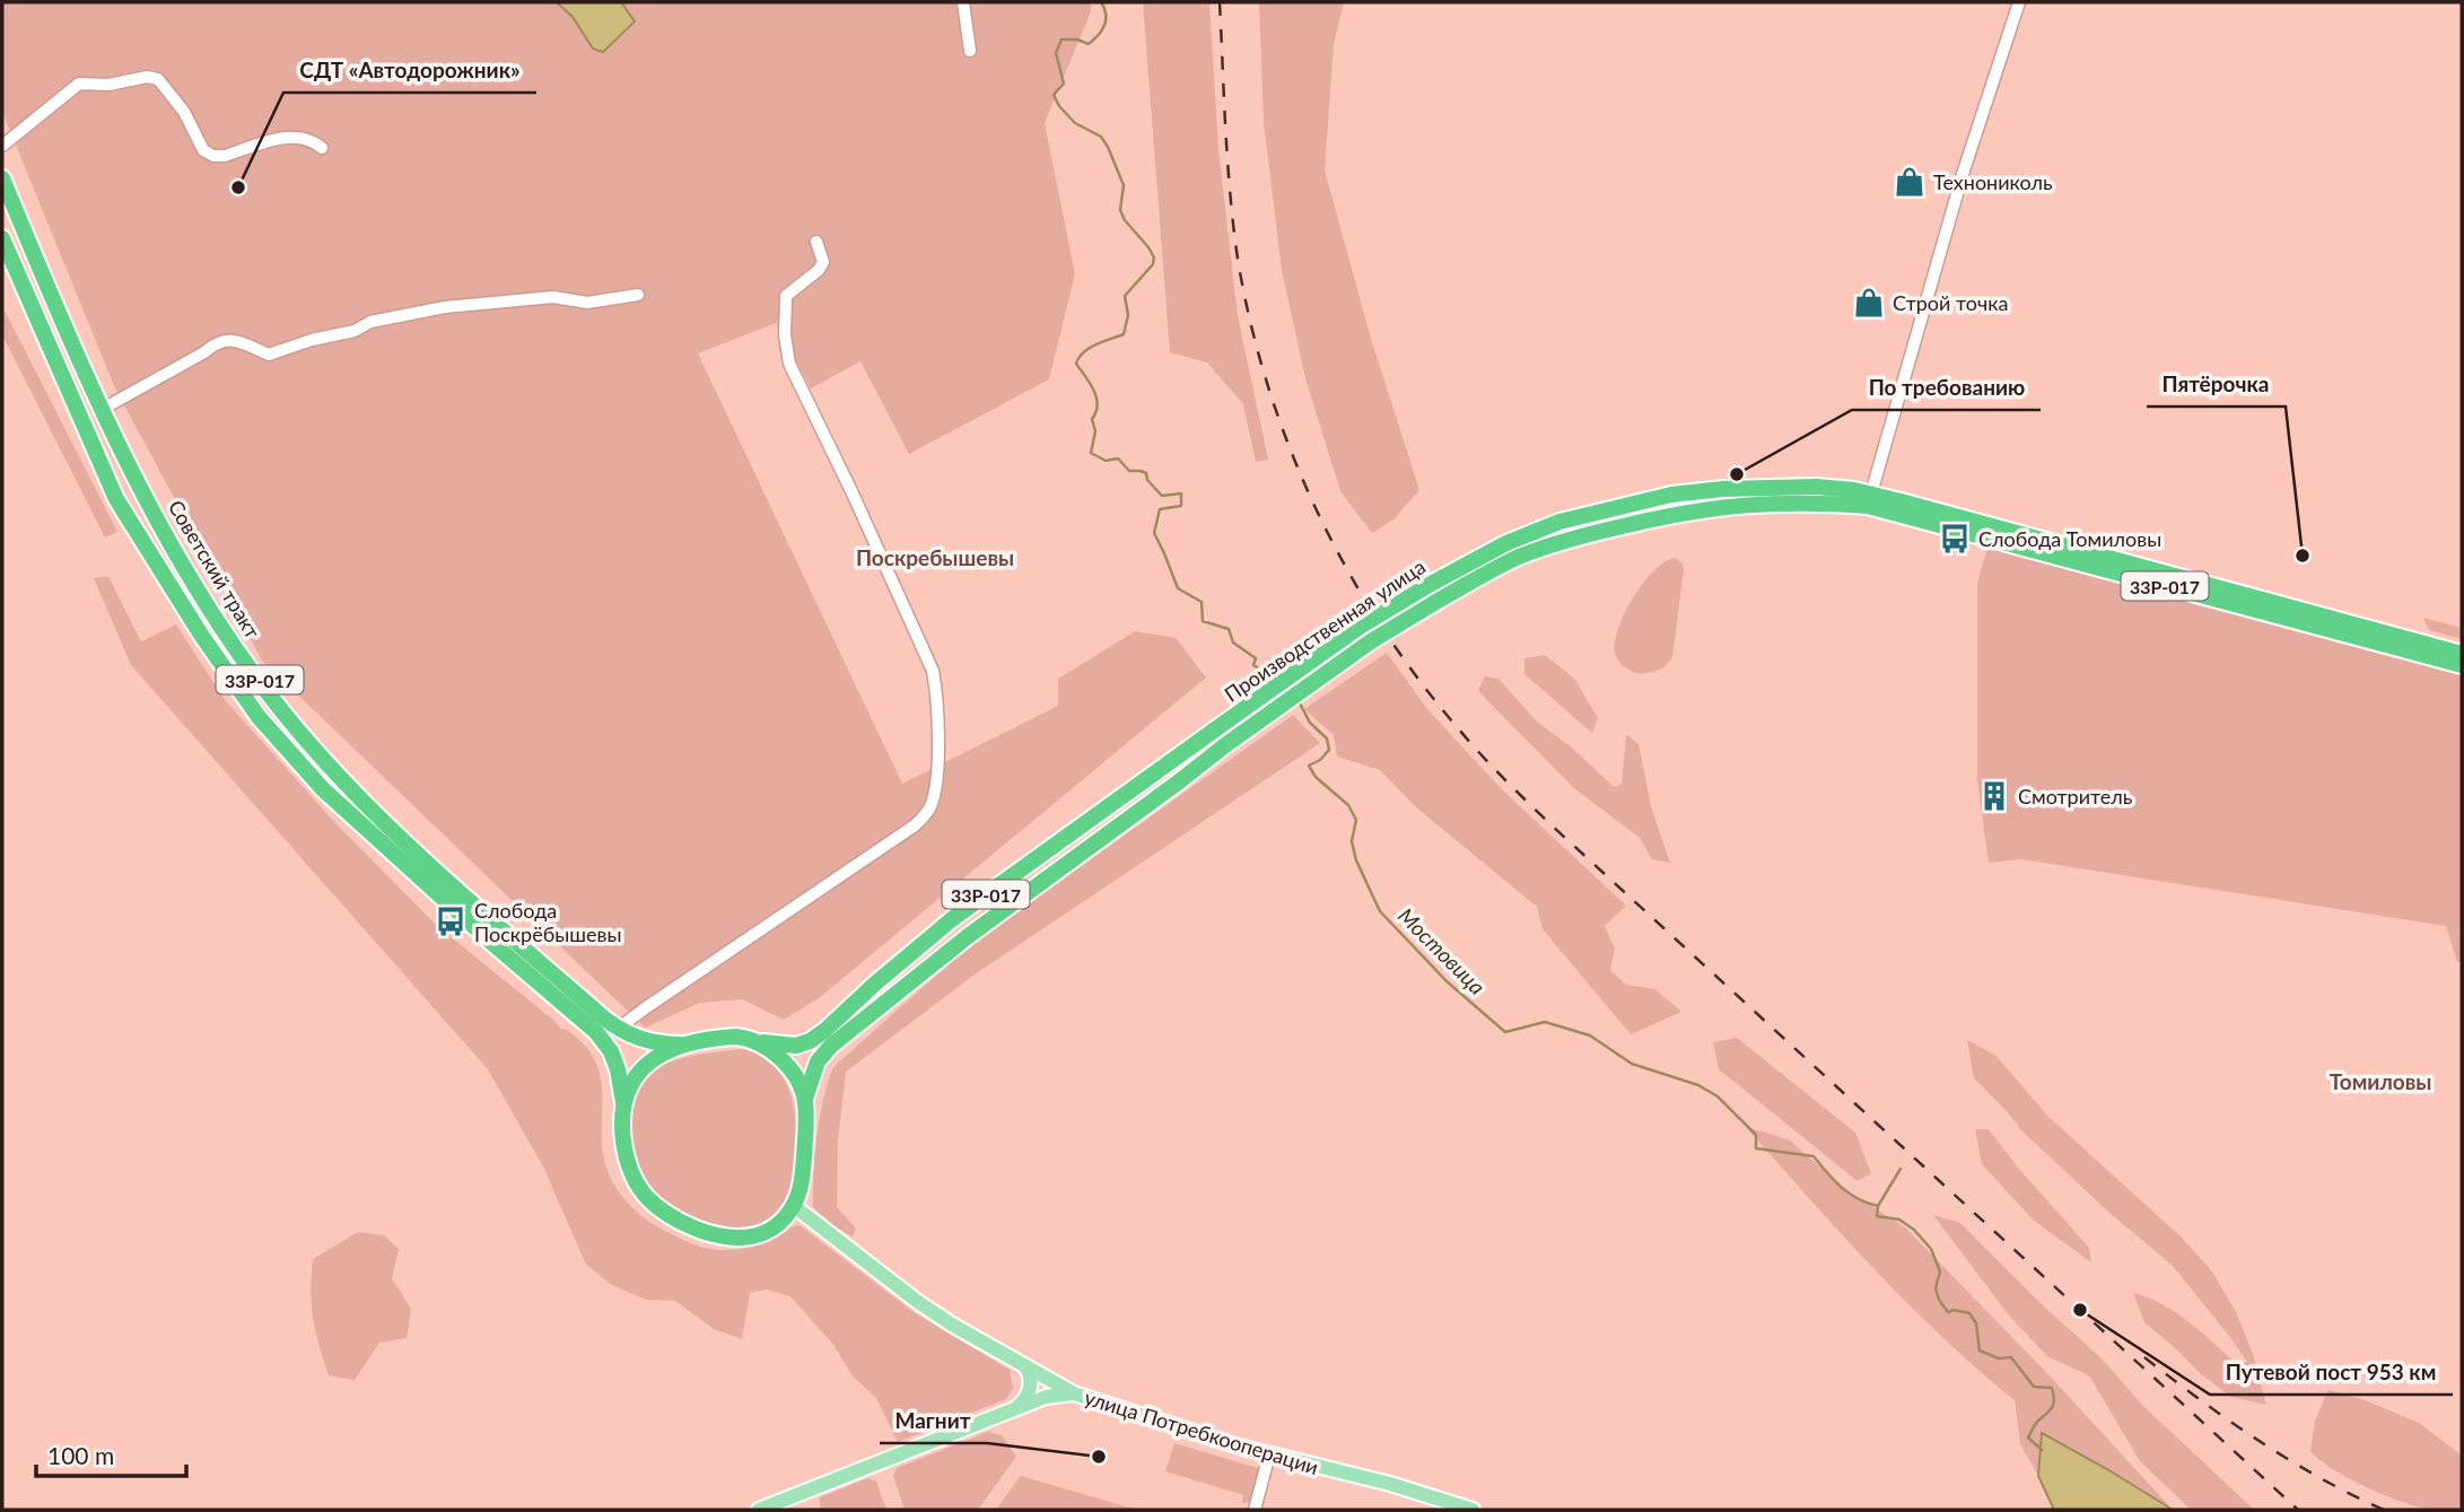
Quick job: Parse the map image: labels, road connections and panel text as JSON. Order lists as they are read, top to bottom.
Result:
{
  "streets": {
    "highway": ["Советский тракт", "33Р-017", "Производственная улица"],
    "main road": ["улица Потребкооперации"]
  },
  "crossings": [
    ["Советский тракт", "33Р-017"],
    ["Советский тракт", "Производственная улица"],
    ["Советский тракт", "улица Потребкооперации"],
    ["33Р-017", "Производственная улица"],
    ["33Р-017", "улица Потребкооперации"],
    ["Производственная улица", "улица Потребкооперации"]
  ],
  "districts": ["Поскребышевы", "Томиловы"],
  "water": ["Мостовица"],
  "places": {
    "shop": ["Технониколь", "Строй точка"],
    "other": [
      "СДТ «Автодорожник»",
      "По требованию",
      "Пятёрочка",
      "Путевой пост 953 км",
      "Магнит"
    ],
    "bus stop": ["Слобода Томиловы", "Слобода Поскрёбышевы"],
    "building": ["Смотритель"]
  },
  "scale_bar": "100 m"
}
